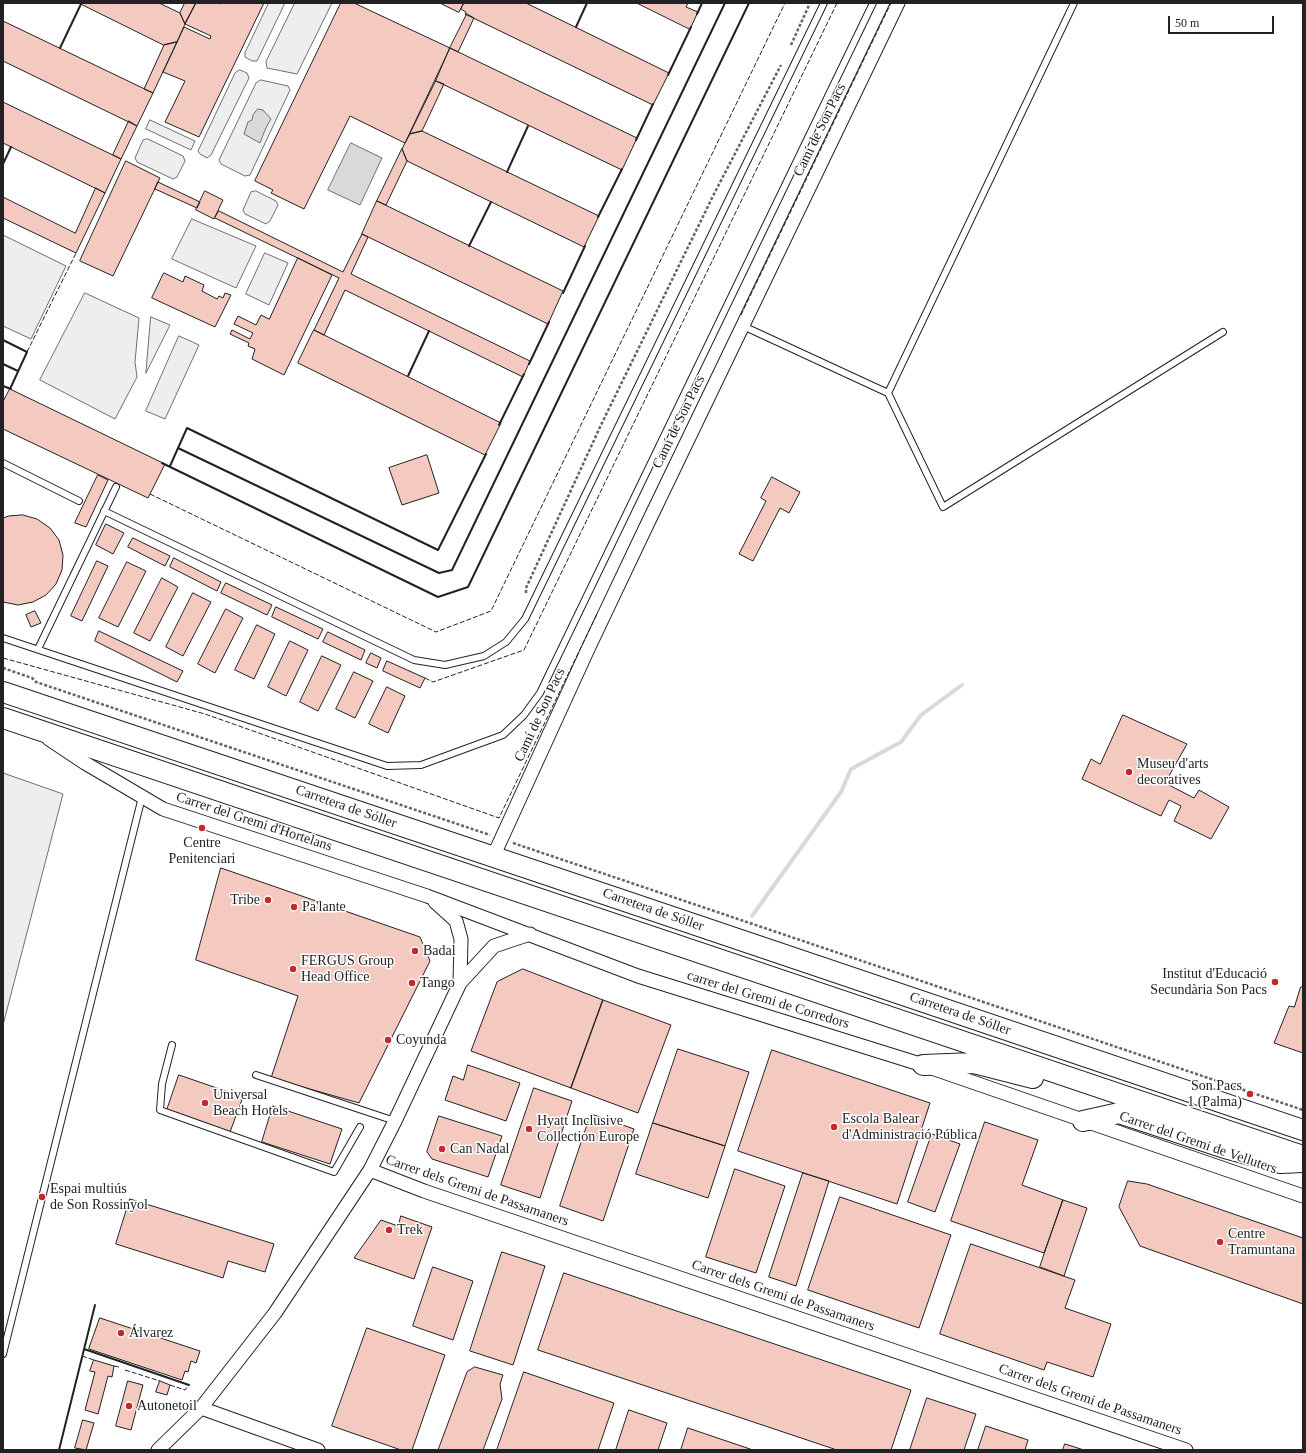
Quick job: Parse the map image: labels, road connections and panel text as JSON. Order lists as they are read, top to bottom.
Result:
{
  "streets": {
    "main road": ["Carretera de Sóller"],
    "street": [
      "Camí de Son Pacs",
      "Carrer del Gremi d'Hortelans",
      "carrer del Gremi de Corredors",
      "Carrer del Gremi de Velluters",
      "Carrer dels Gremi de Passamaners"
    ]
  },
  "crossings": [
    ["Camí de Son Pacs", "Carretera de Sóller"],
    ["Carretera de Sóller", "Carrer del Gremi d'Hortelans"],
    ["Carrer del Gremi d'Hortelans", "carrer del Gremi de Corredors"],
    ["carrer del Gremi de Corredors", "Carrer del Gremi de Velluters"]
  ],
  "places": [
    "Museu d'arts decoratives",
    "Centre Penitenciari",
    "Tribe",
    "Pa'lante",
    "Badal",
    "FERGUS Group Head Office",
    "Institut d'Educació Secundària Son Pacs",
    "Tango",
    "Coyunda",
    "Son Pacs 1 (Palma)",
    "Universal Beach Hotels",
    "Escola Balear d'Administració Pública",
    "Hyatt Inclusive Collection Europe",
    "Can Nadal",
    "Espai multiús de Son Rossinyol",
    "Trek",
    "Centre Tramuntana",
    "Álvarez",
    "Autonetoil"
  ],
  "scale_bar": "50 m"
}
